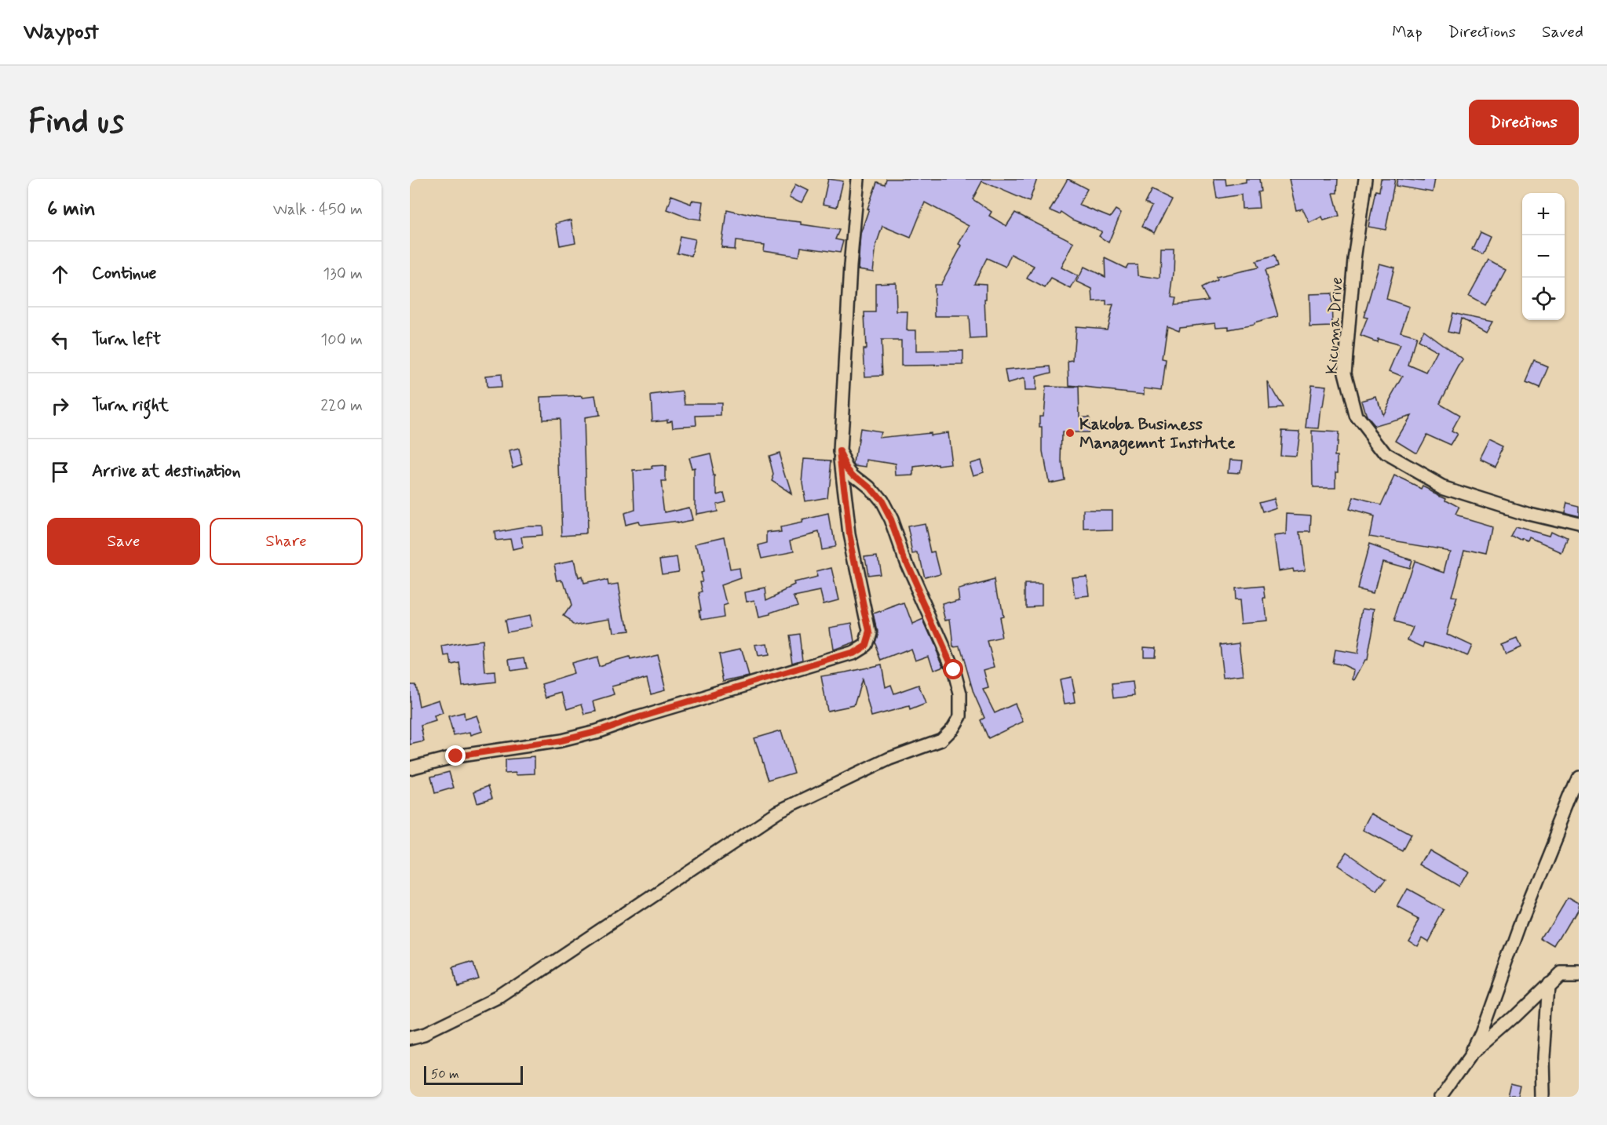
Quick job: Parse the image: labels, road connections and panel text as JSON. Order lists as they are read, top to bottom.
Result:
{
  "streets": {
    "street": ["Kicuma Drive"]
  },
  "places": ["Kakoba Business Managemnt Institute"],
  "scale_bar": "50 m",
  "page": {
    "header": "Waypost",
    "nav": ["Map", "Directions", "Saved"],
    "buttons": [
      "Directions",
      ["Save", "Share"]
    ],
    "title": "Find us",
    "heading": ["6 min", "Walk · 450 m"],
    "map_buttons": ["+", "−"],
    "list": [
      ["Continue", "130 m"],
      ["Turn left", "100 m"],
      ["Turn right", "220 m"],
      "Arrive at destination"
    ],
    "scale": "50 m"
  }
}
